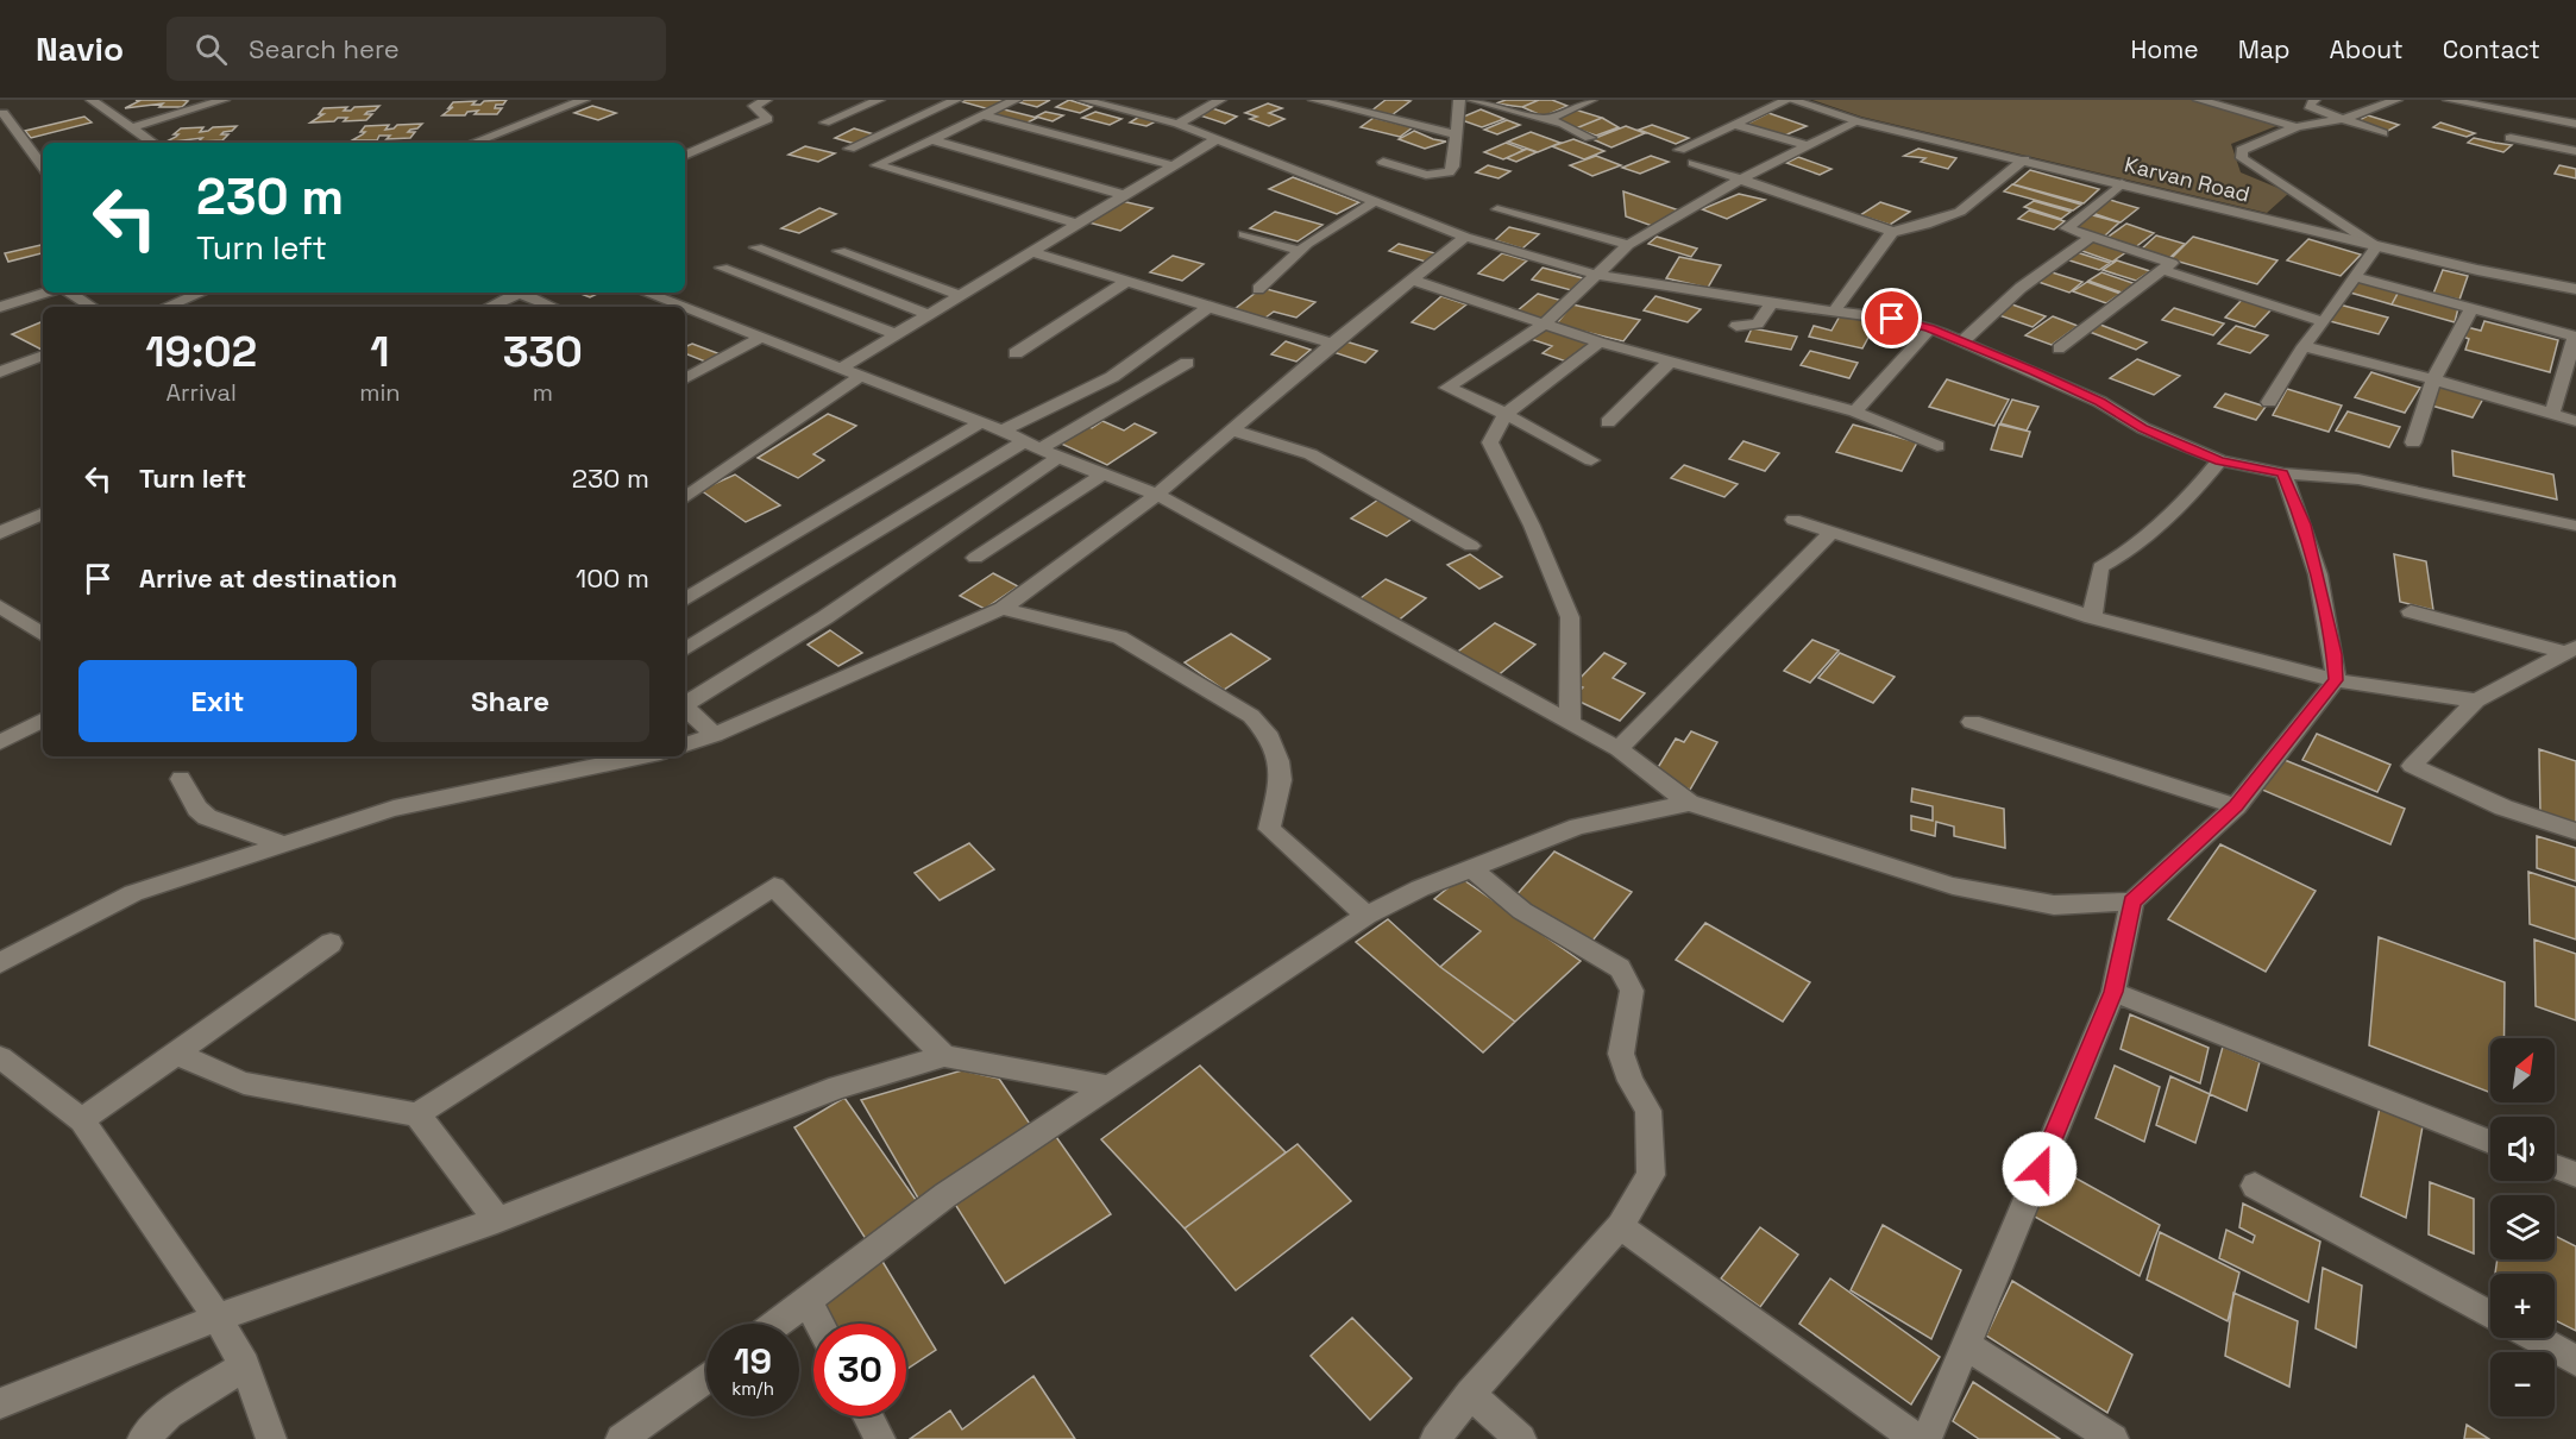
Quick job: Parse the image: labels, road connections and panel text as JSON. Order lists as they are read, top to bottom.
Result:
{
  "streets": {
    "street": ["Karvan Road"]
  },
  "north": "top right",
  "page": {
    "header": "Navio",
    "search": "Search here",
    "nav": [
      "Home",
      "Map",
      "About",
      "Contact"
    ],
    "turn": ["230 m", "Turn left"],
    "eta": [
      "19:02",
      "Arrival",
      "1",
      "min",
      "330",
      "m"
    ],
    "list": [
      {
        "name": "Turn left",
        "value": "230 m"
      },
      {
        "name": "Arrive at destination",
        "value": "100 m"
      }
    ],
    "buttons": ["Exit", "Share"],
    "map_buttons": ["+", "−"],
    "speed": "19 km/h",
    "limit": "30"
  }
}
